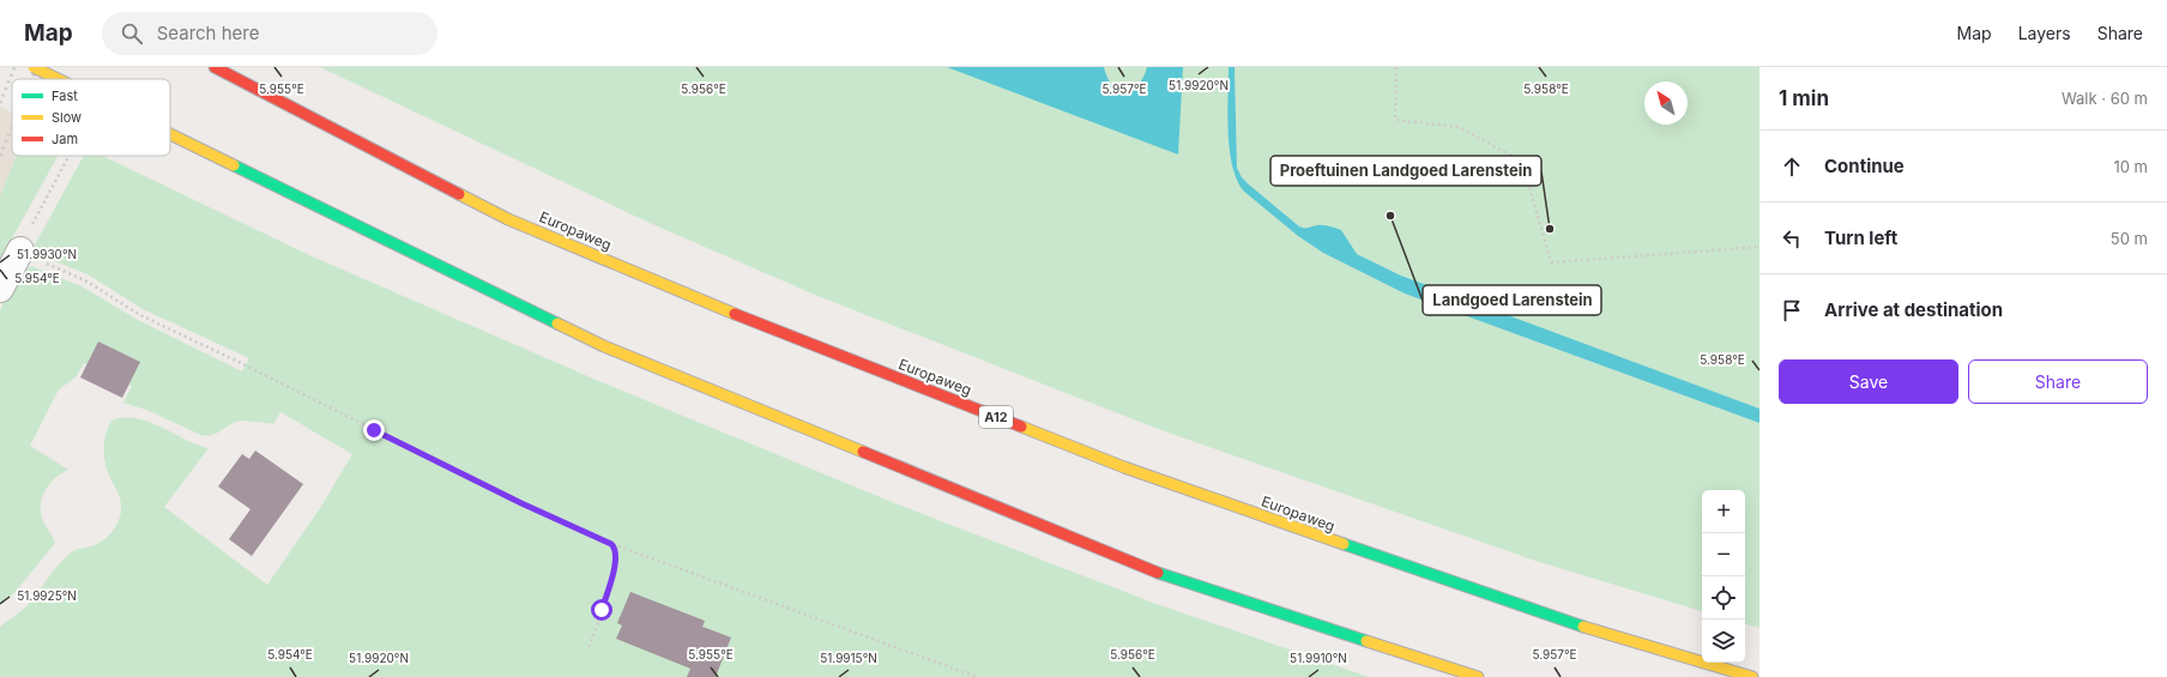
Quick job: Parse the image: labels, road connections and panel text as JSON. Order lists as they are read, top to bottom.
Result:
{
  "streets": {
    "highway": ["Europaweg", "A12"]
  },
  "places": ["Landgoed Larenstein", "Proeftuinen Landgoed Larenstein"],
  "legend": ["Fast", "Slow", "Jam"],
  "north": "top left",
  "page": {
    "header": "Map",
    "search": "Search here",
    "nav": ["Map", "Layers", "Share"],
    "heading": ["1 min", "Walk · 60 m"],
    "list": [
      ["Continue", "10 m"],
      ["Turn left", "50 m"],
      "Arrive at destination"
    ],
    "buttons": ["Save", "Share"],
    "map_buttons": ["+", "−"]
  },
  "coordinates": [
    "51.9920°N",
    "5.955°E",
    "5.956°E",
    "5.957°E",
    "5.958°E",
    "51.9930°N",
    "5.954°E",
    "51.9925°N",
    "51.9915°N",
    "51.9910°N"
  ]
}
